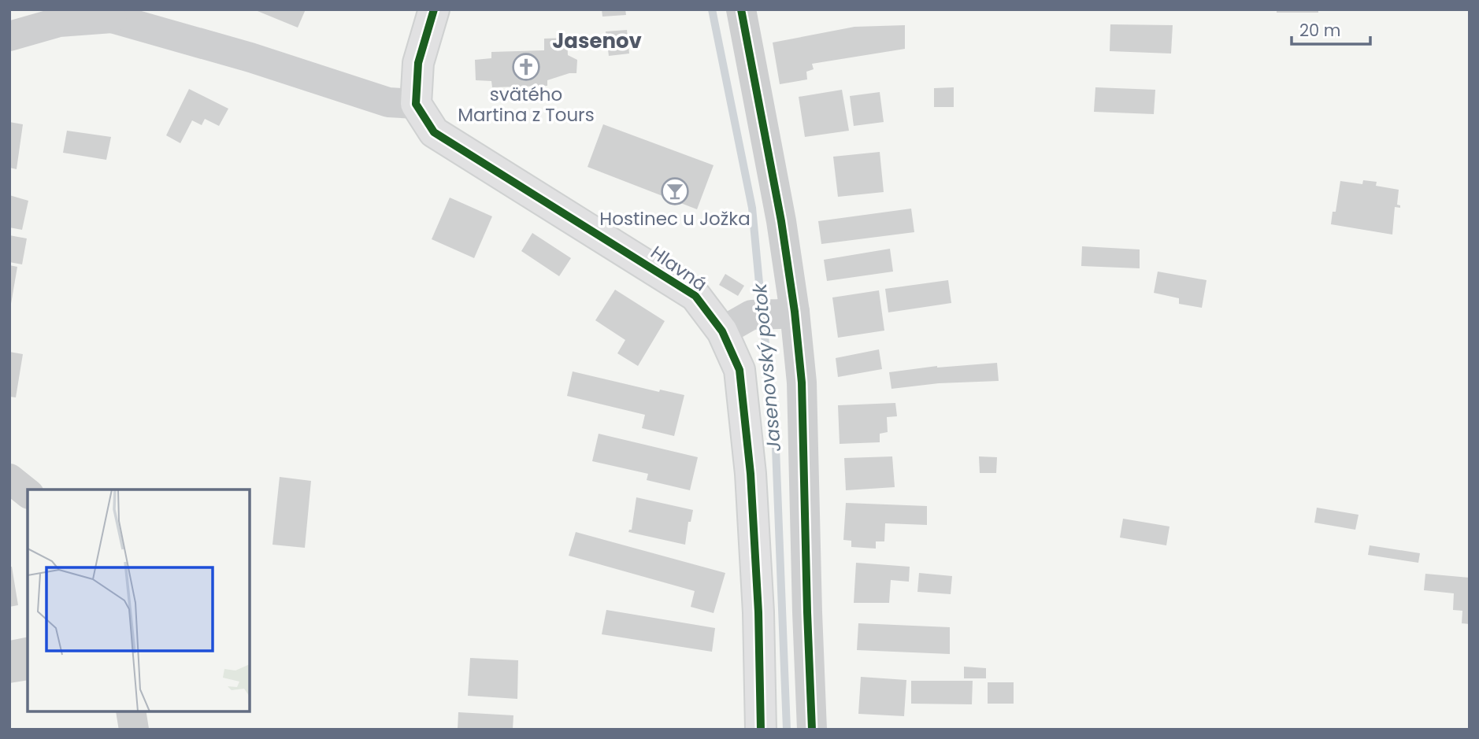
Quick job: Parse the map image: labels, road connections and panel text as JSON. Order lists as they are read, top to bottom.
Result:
{
  "streets": {
    "street": ["Hlavná"]
  },
  "districts": ["Jasenov"],
  "water": ["Jasenovský potok"],
  "places": {
    "church": ["svätého Martina z Tours"],
    "bar": ["Hostinec u Jožka"]
  },
  "scale_bar": "20 m"
}
